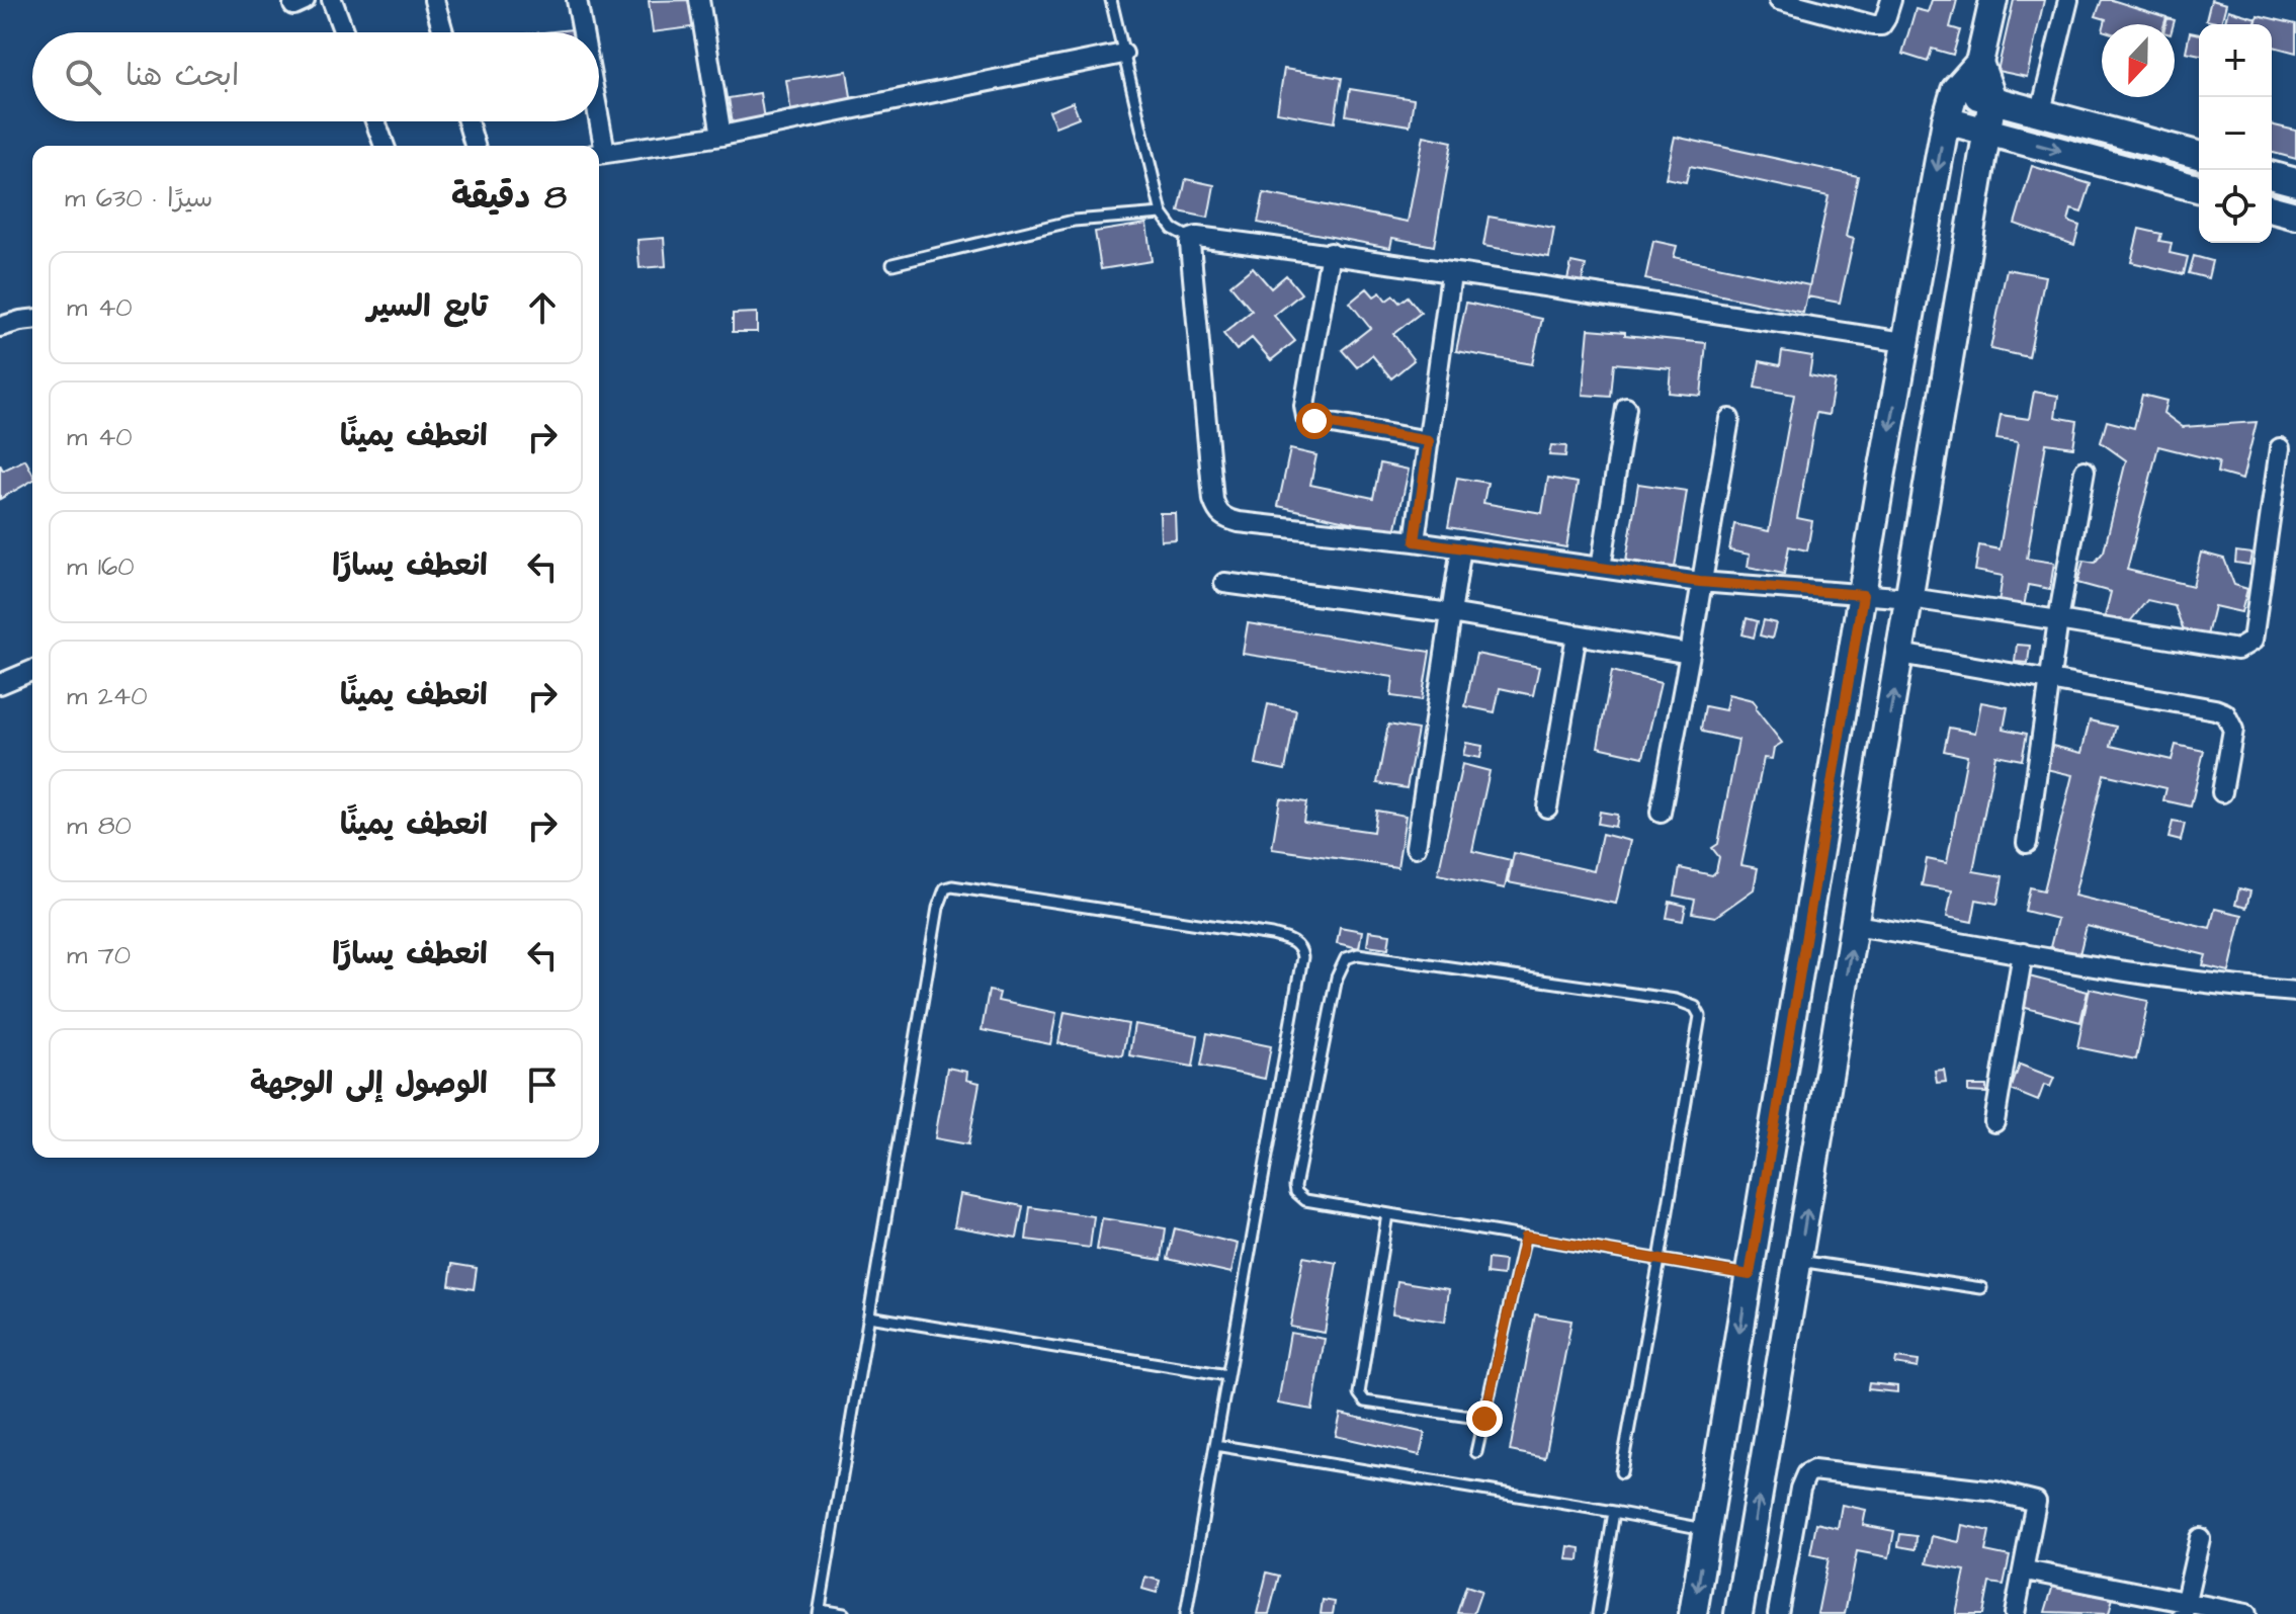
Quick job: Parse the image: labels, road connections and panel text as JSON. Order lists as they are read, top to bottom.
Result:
{
  "north": "bottom",
  "page": {
    "map_buttons": ["+", "−"],
    "search": "ابحث هنا",
    "heading": ["8 دقيقة", "سيرًا · 630 m"],
    "list": [
      ["تابع السير", "40 m"],
      ["انعطف يمينًا", "40 m"],
      ["انعطف يسارًا", "160 m"],
      ["انعطف يمينًا", "240 m"],
      ["انعطف يمينًا", "80 m"],
      ["انعطف يسارًا", "70 m"],
      "الوصول إلى الوجهة"
    ]
  }
}
